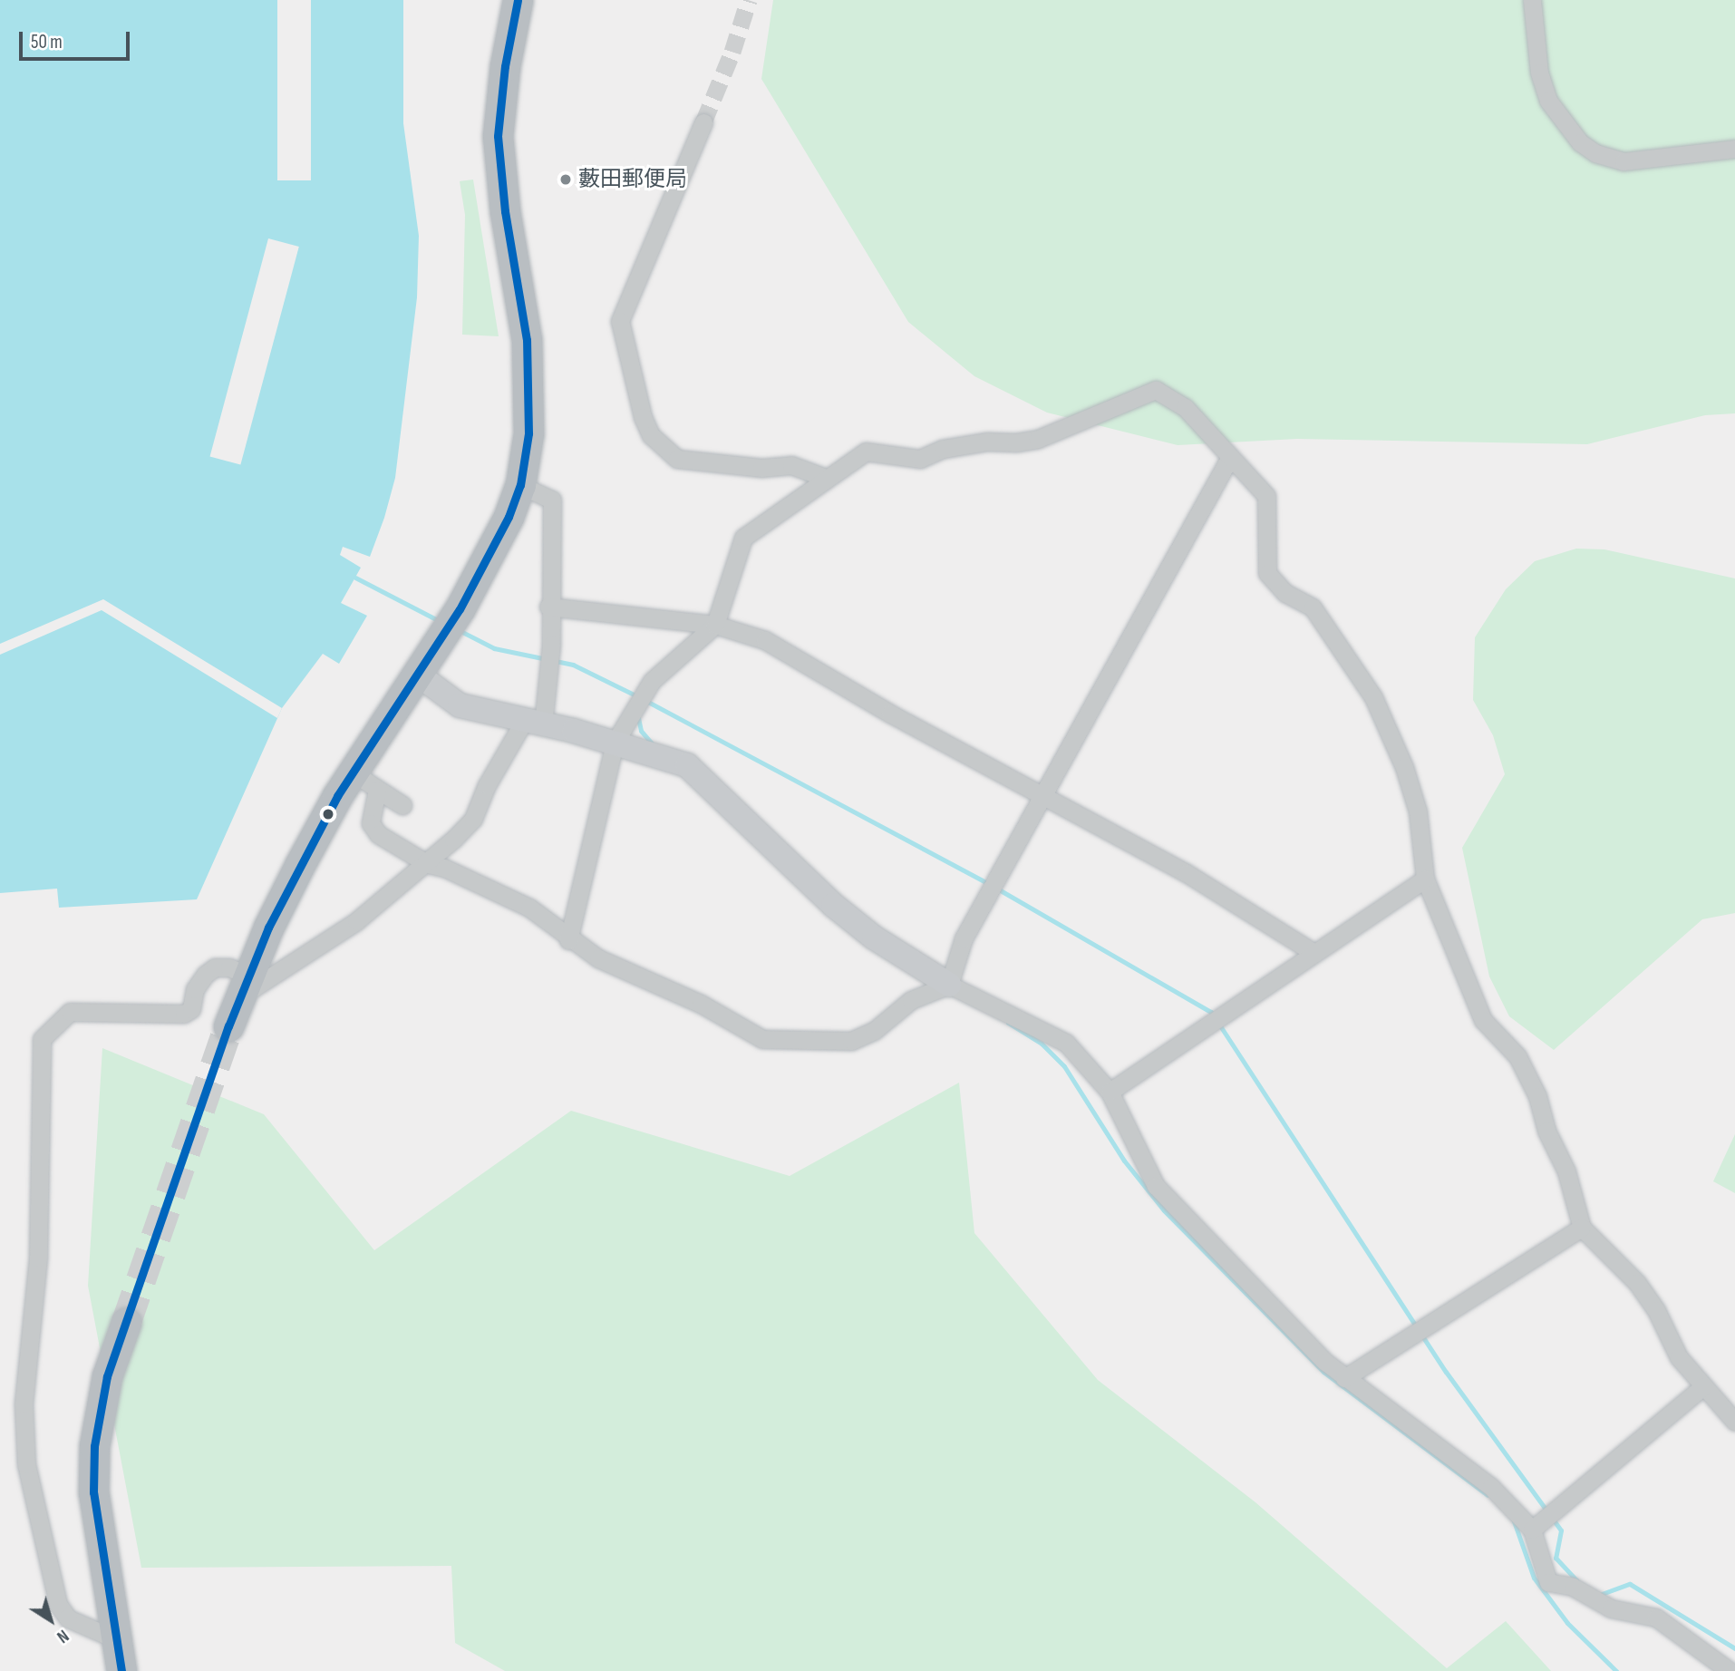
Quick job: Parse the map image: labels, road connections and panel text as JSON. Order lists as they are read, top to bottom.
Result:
{
  "places": ["藪田郵便局"],
  "scale_bar": "50 m",
  "north": "bottom right"
}
